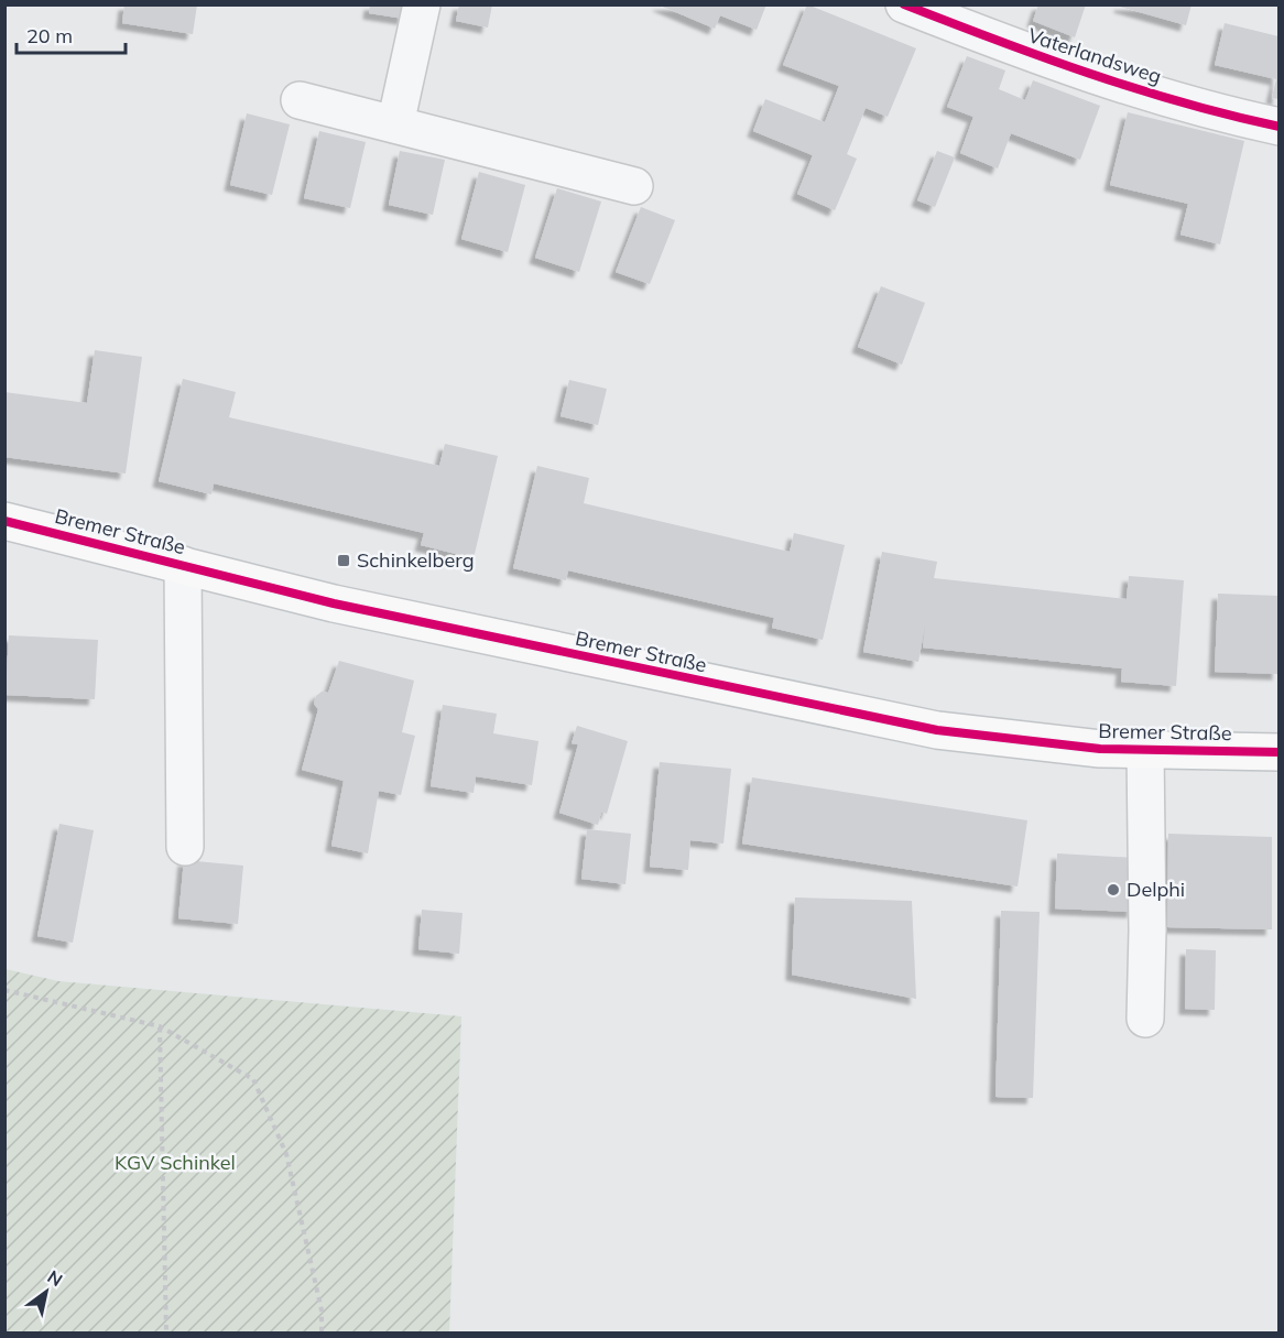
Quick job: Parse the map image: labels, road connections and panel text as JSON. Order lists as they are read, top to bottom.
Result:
{
  "streets": {
    "main road": ["Bremer Straße"],
    "street": ["Vaterlandsweg"]
  },
  "parks": ["KGV Schinkel"],
  "places": {
    "transit": ["Schinkelberg"],
    "other": ["Delphi"]
  },
  "scale_bar": "20 m",
  "north": "top right"
}
